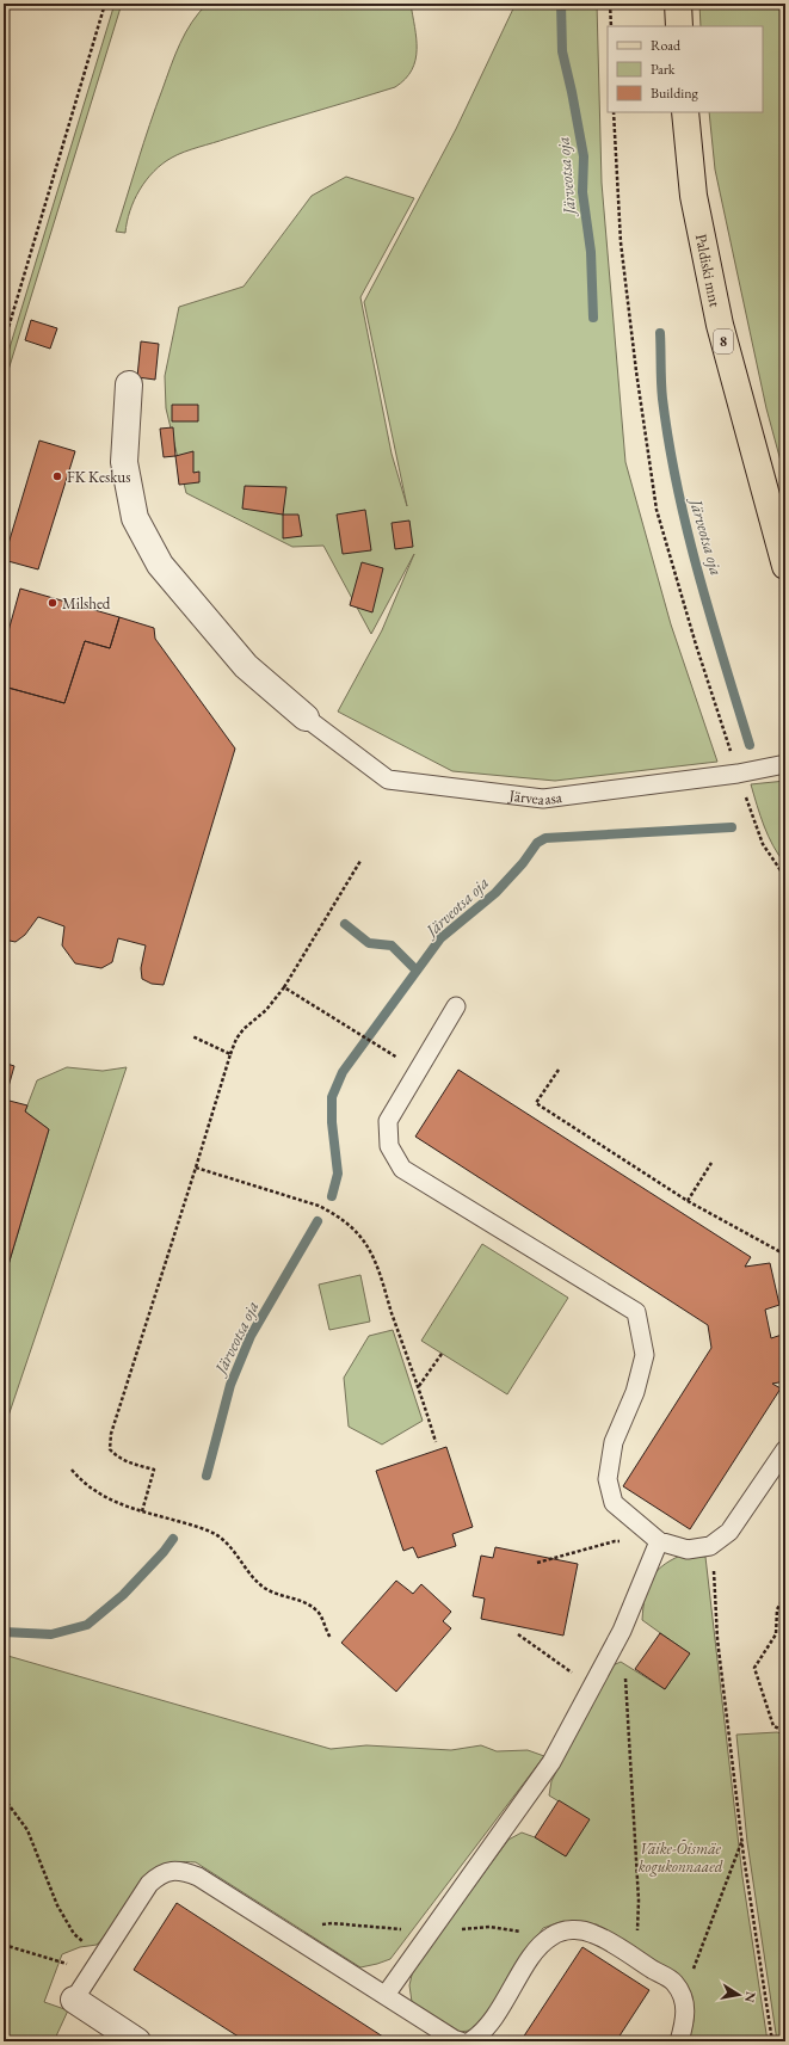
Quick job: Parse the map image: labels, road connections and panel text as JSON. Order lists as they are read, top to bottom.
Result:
{
  "streets": {
    "main road": ["Paldiski mnt", "8"],
    "lane": ["Järveaasa"]
  },
  "water": ["Järveotsa oja"],
  "parks": ["Väike-Õismäe kogukonnaaed"],
  "places": ["FK Keskus", "Milshed"],
  "legend": ["Road", "Park", "Building"],
  "north": "right"
}
